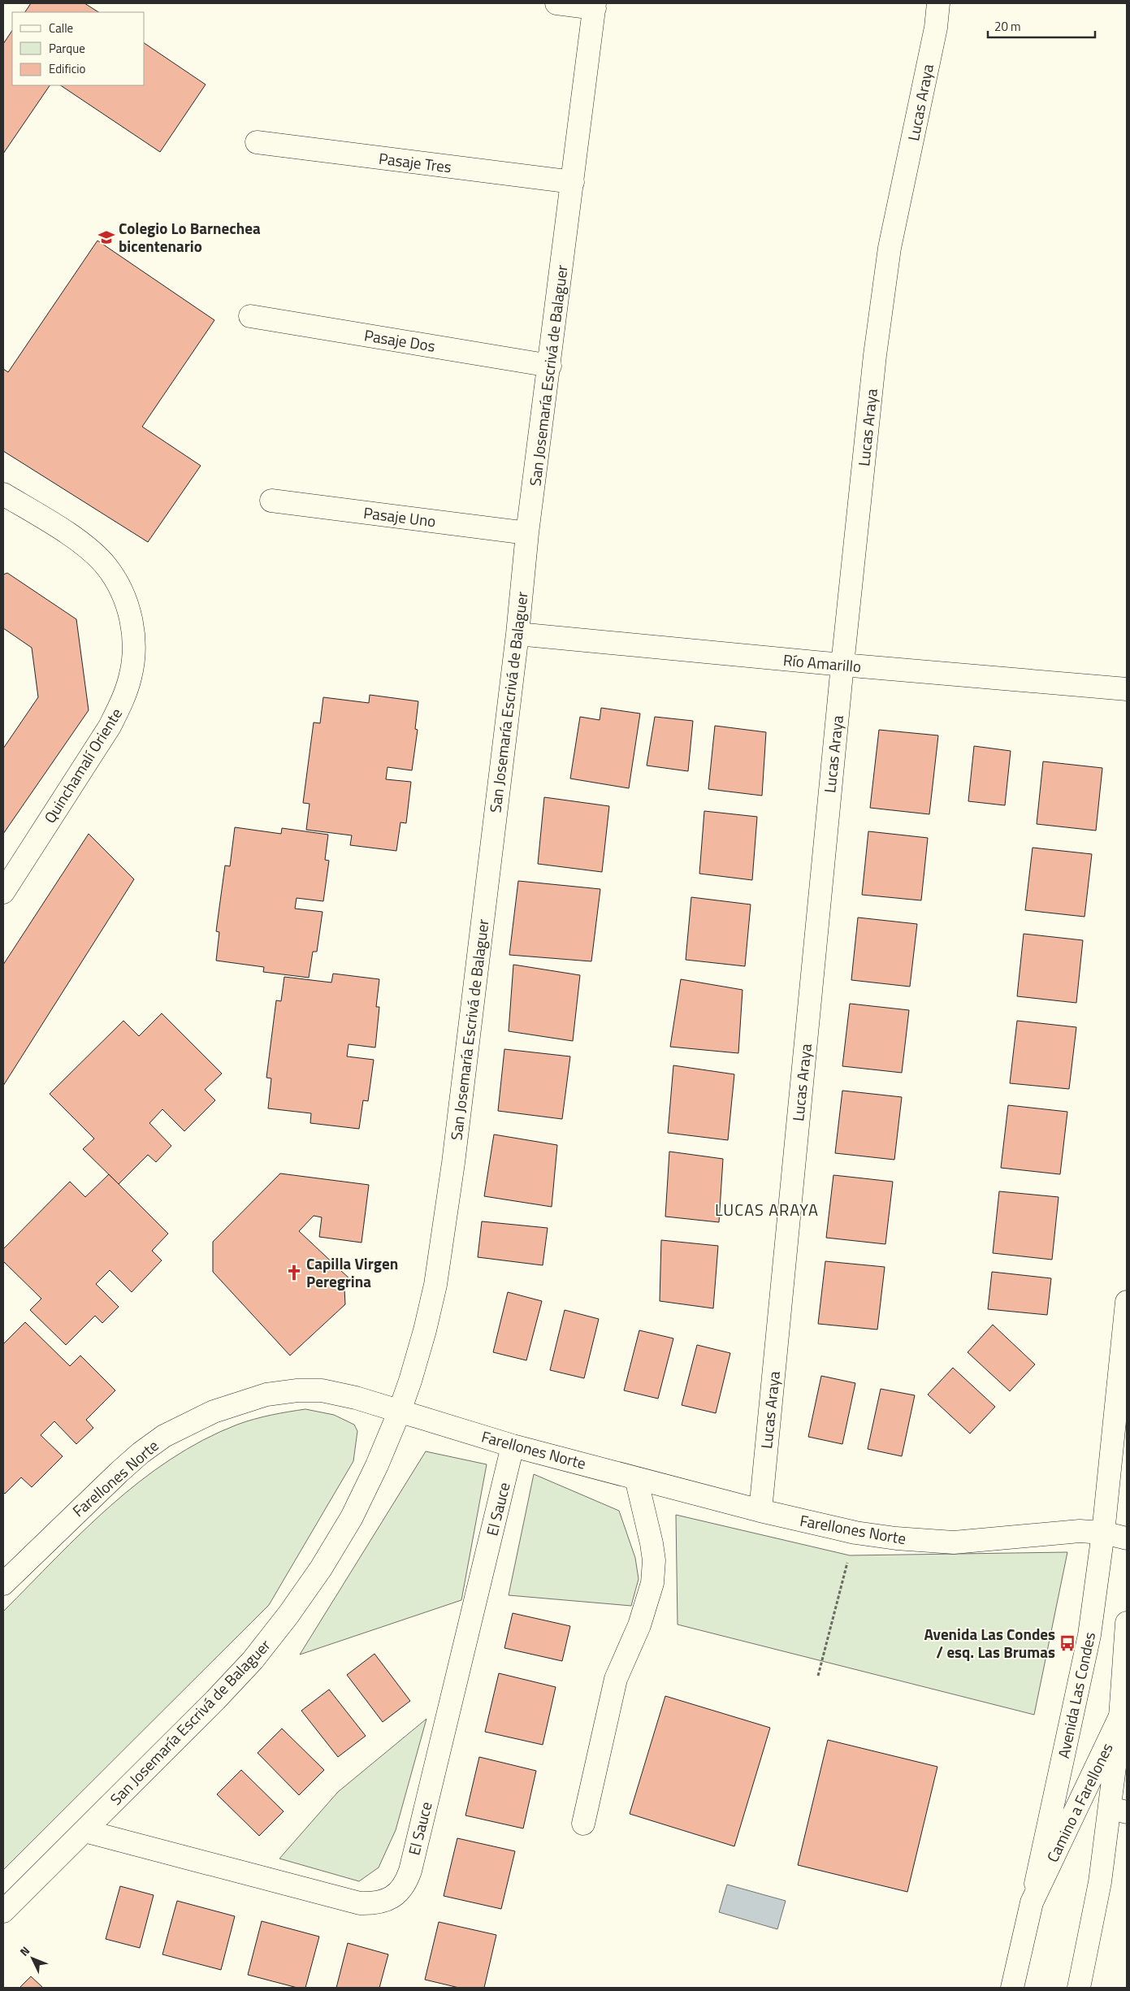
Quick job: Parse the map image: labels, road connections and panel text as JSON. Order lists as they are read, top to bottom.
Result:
{
  "streets": {
    "street": [
      "Lucas Araya",
      "Pasaje Tres",
      "Pasaje Dos",
      "San Josemaría Escrivá de Balaguer",
      "Pasaje Uno",
      "Río Amarillo",
      "Quinchamalí Oriente",
      "Farellones Norte",
      "El Sauce",
      "Avenida Las Condes",
      "Camino a Farellones"
    ]
  },
  "crossings": [
    ["Lucas Araya", "Río Amarillo"],
    ["Lucas Araya", "Farellones Norte"],
    ["Pasaje Tres", "San Josemaría Escrivá de Balaguer"],
    ["Pasaje Dos", "San Josemaría Escrivá de Balaguer"],
    ["San Josemaría Escrivá de Balaguer", "Pasaje Uno"],
    ["San Josemaría Escrivá de Balaguer", "Río Amarillo"],
    ["San Josemaría Escrivá de Balaguer", "Farellones Norte"],
    ["San Josemaría Escrivá de Balaguer", "El Sauce"],
    ["Farellones Norte", "El Sauce"],
    ["Farellones Norte", "Avenida Las Condes"],
    ["Avenida Las Condes", "Camino a Farellones"]
  ],
  "districts": ["LUCAS ARAYA"],
  "places": {
    "school or university": ["Colegio Lo Barnechea bicentenario"],
    "church": ["Capilla Virgen Peregrina"],
    "bus stop": ["Avenida Las Condes / esq. Las Brumas"]
  },
  "legend": ["Calle", "Parque", "Edificio"],
  "scale_bar": "20 m",
  "north": "top left"
}
